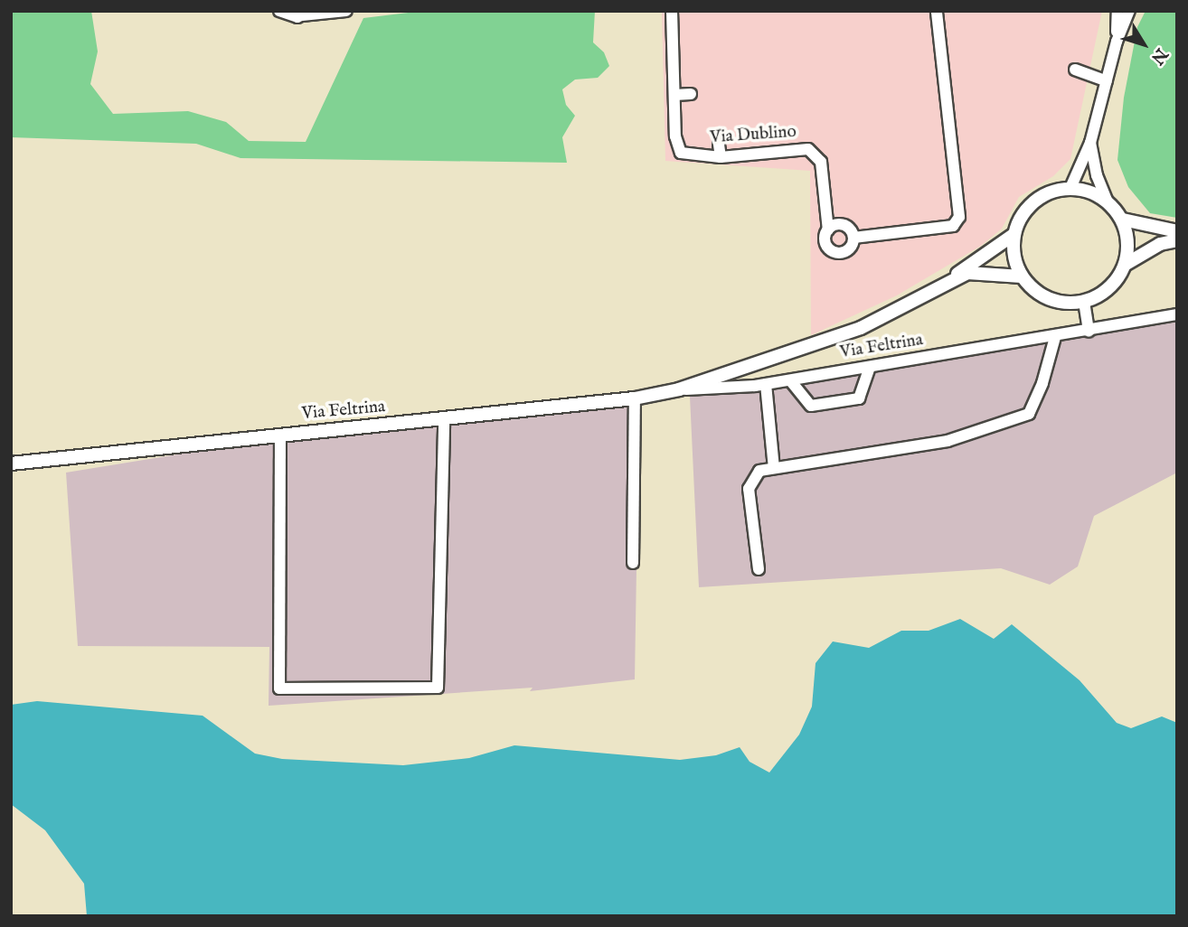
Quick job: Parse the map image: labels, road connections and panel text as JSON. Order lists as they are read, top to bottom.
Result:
{
  "streets": {
    "main road": ["Via Feltrina"],
    "street": ["Via Dublino"]
  },
  "north": "bottom right"
}
